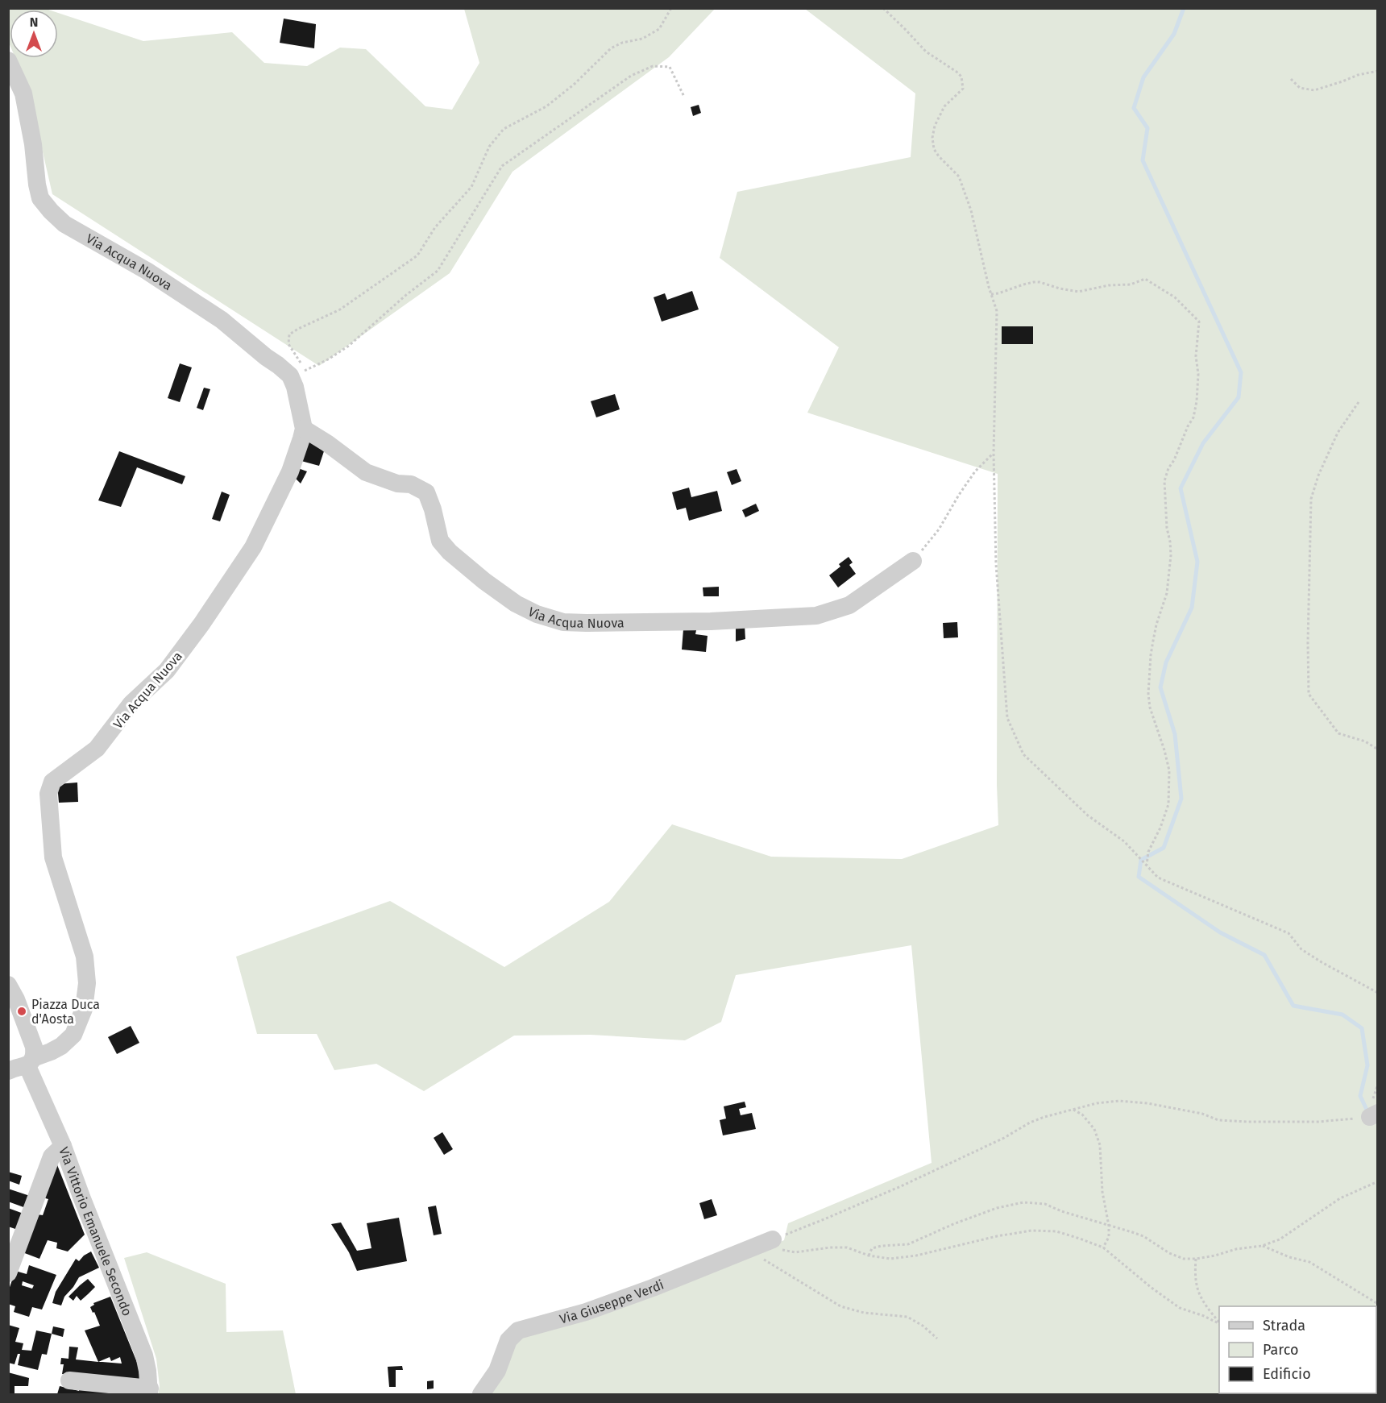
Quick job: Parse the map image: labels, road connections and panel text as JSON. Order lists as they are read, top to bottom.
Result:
{
  "streets": {
    "street": ["Via Acqua Nuova", "Via Vittorio Emanuele Secondo", "Via Giuseppe Verdi"]
  },
  "crossings": [
    ["Via Acqua Nuova", "Via Vittorio Emanuele Secondo"]
  ],
  "places": ["Piazza Duca d'Aosta"],
  "legend": ["Strada", "Parco", "Edificio"],
  "north": "top"
}
